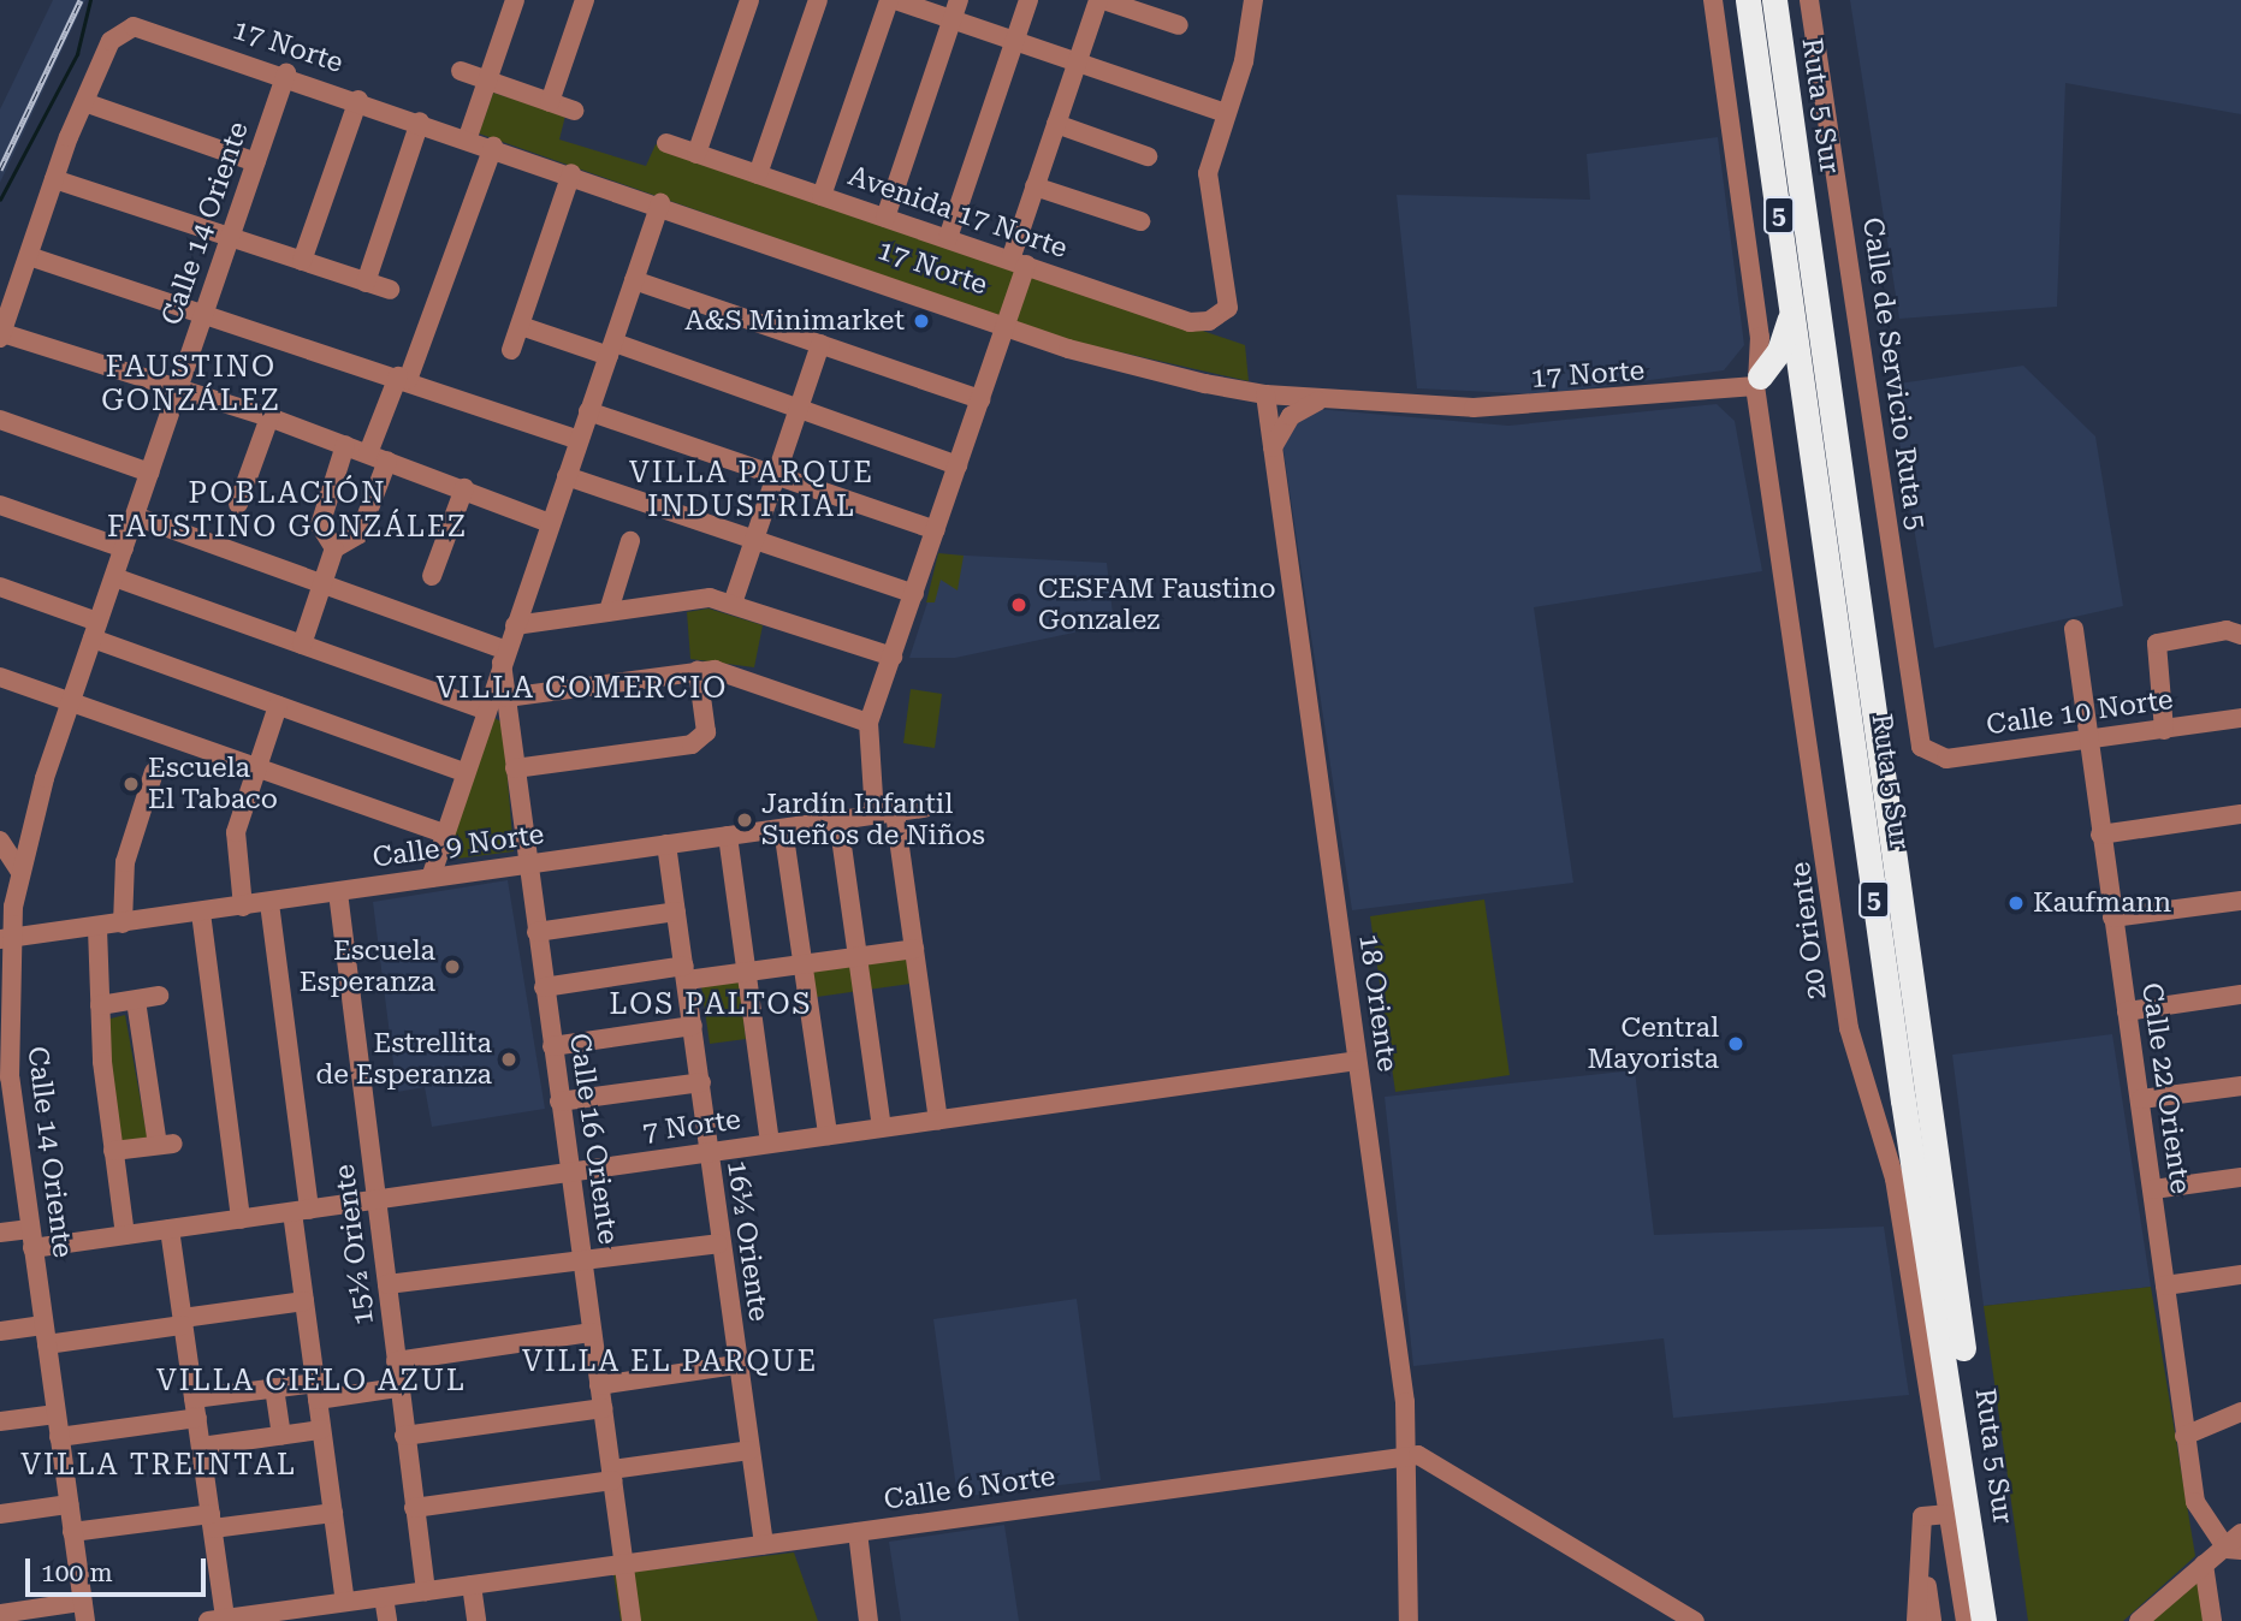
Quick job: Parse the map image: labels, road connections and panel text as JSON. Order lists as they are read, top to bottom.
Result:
{
  "streets": {
    "highway": ["Ruta 5 Sur", "5"],
    "street": [
      "17 Norte",
      "Avenida 17 Norte",
      "Calle 14 Oriente",
      "Calle de Servicio Ruta 5",
      "Calle 10 Norte",
      "Calle 9 Norte",
      "20 Oriente",
      "18 Oriente",
      "Calle 22 Oriente",
      "7 Norte",
      "Calle 16 Oriente",
      "16½ Oriente",
      "15½ Oriente",
      "Calle 6 Norte"
    ]
  },
  "crossings": [
    ["17 Norte", "Calle 14 Oriente"],
    ["17 Norte", "20 Oriente"],
    ["17 Norte", "18 Oriente"],
    ["17 Norte", "Calle 16 Oriente"],
    ["Calle 14 Oriente", "Calle 9 Norte"],
    ["Calle 14 Oriente", "7 Norte"],
    ["Calle de Servicio Ruta 5", "Calle 10 Norte"],
    ["Calle 10 Norte", "Calle 22 Oriente"],
    ["Calle 9 Norte", "Calle 16 Oriente"],
    ["Calle 9 Norte", "16½ Oriente"],
    ["Calle 9 Norte", "15½ Oriente"],
    ["18 Oriente", "7 Norte"],
    ["18 Oriente", "Calle 6 Norte"],
    ["7 Norte", "Calle 16 Oriente"],
    ["7 Norte", "16½ Oriente"],
    ["7 Norte", "15½ Oriente"],
    ["Calle 16 Oriente", "Calle 6 Norte"],
    ["16½ Oriente", "Calle 6 Norte"],
    ["15½ Oriente", "Calle 6 Norte"]
  ],
  "districts": [
    "FAUSTINO GONZÁLEZ",
    "VILLA PARQUE INDUSTRIAL",
    "POBLACIÓN FAUSTINO GONZÁLEZ",
    "VILLA COMERCIO",
    "LOS PALTOS",
    "VILLA EL PARQUE",
    "VILLA CIELO AZUL",
    "VILLA TREINTAL"
  ],
  "places": [
    "A&S Minimarket",
    "CESFAM Faustino Gonzalez",
    "Escuela El Tabaco",
    "Jardín Infantil Sueños de Niños",
    "Kaufmann",
    "Escuela Esperanza",
    "Central Mayorista",
    "Estrellita de Esperanza"
  ],
  "scale_bar": "100 m"
}
